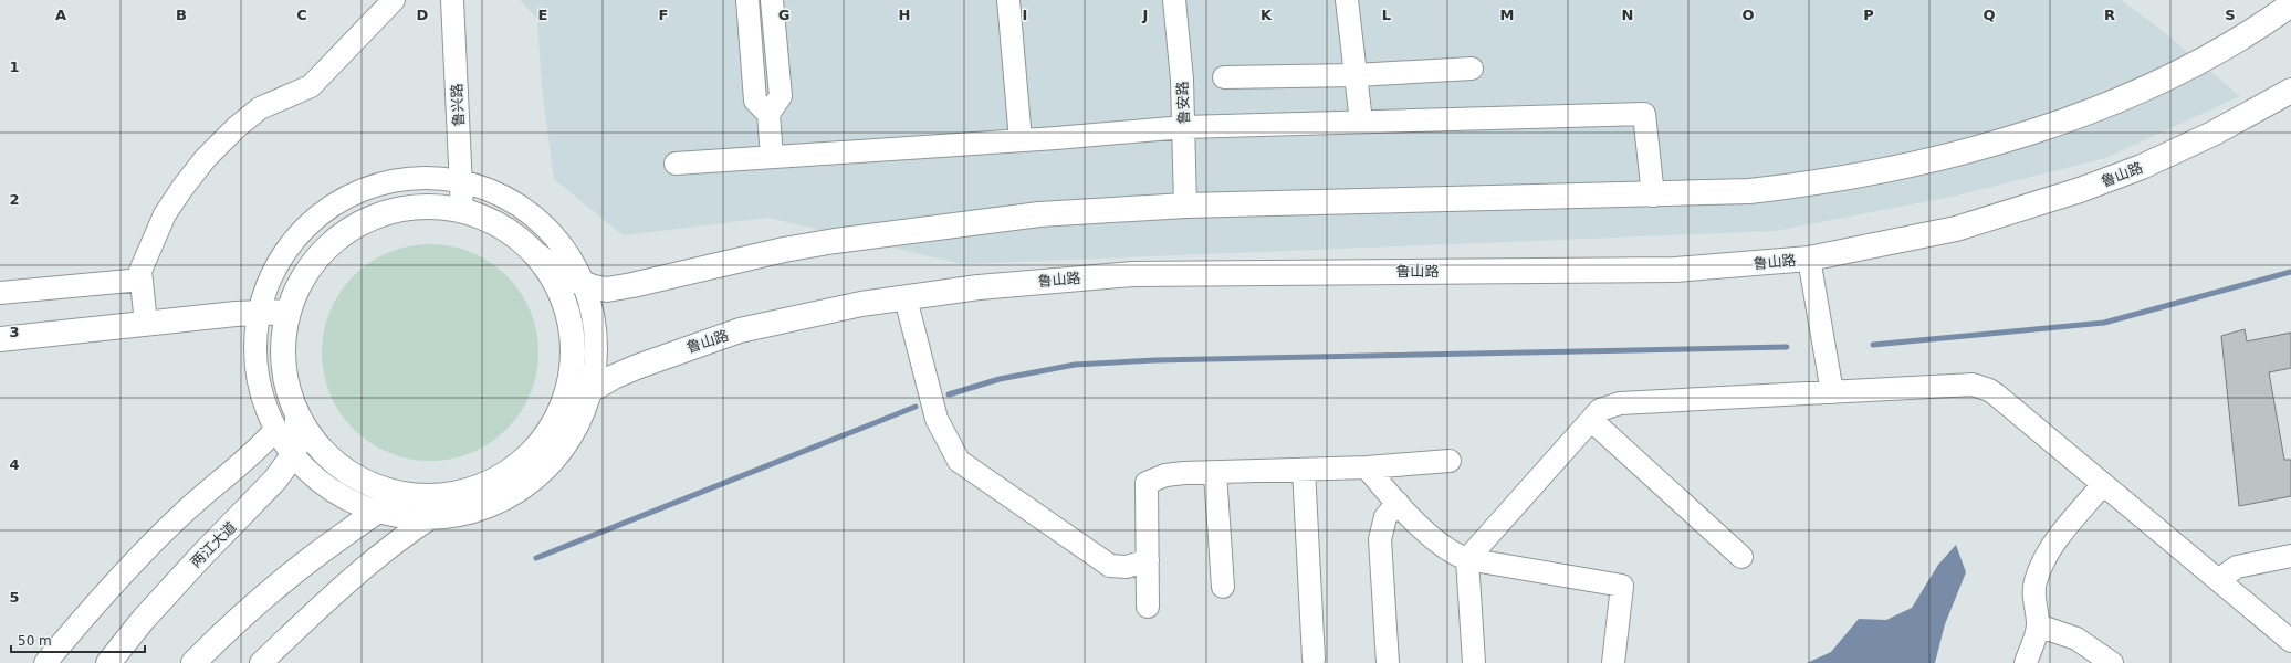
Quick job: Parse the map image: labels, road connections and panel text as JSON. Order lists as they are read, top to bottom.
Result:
{
  "streets": {
    "highway": ["鲁山路", "两江大道"],
    "street": ["鲁安路", "鲁兴路"]
  },
  "scale_bar": "50 m",
  "grid": {
    "columns": [
      "A",
      "B",
      "C",
      "D",
      "E",
      "F",
      "G",
      "H",
      "I",
      "J",
      "K",
      "L",
      "M",
      "N",
      "O",
      "P",
      "Q",
      "R",
      "S"
    ],
    "rows": [
      "1",
      "2",
      "3",
      "4",
      "5"
    ]
  }
}
